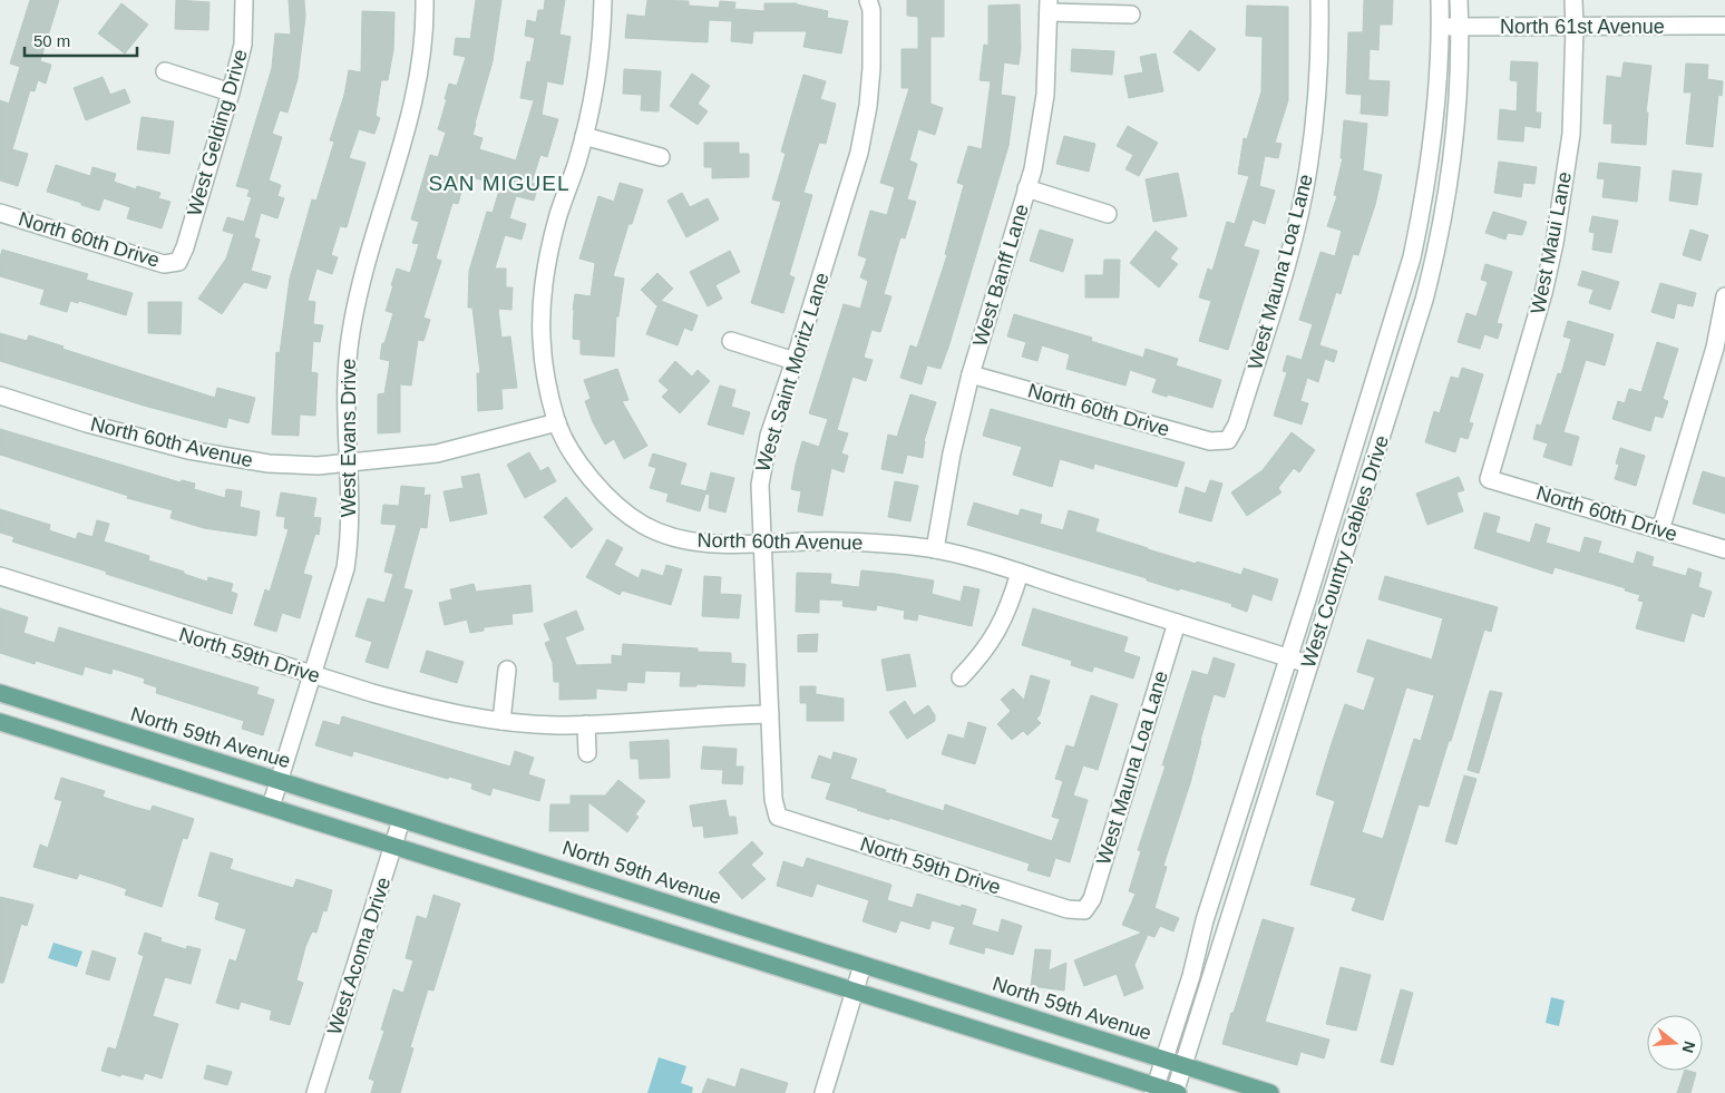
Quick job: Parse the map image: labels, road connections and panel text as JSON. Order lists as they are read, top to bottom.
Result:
{
  "streets": {
    "main road": ["North 59th Avenue"],
    "street": [
      "North 61st Avenue",
      "West Gelding Drive",
      "North 60th Drive",
      "West Maui Lane",
      "West Mauna Loa Lane",
      "West Banff Lane",
      "West Saint Moritz Lane",
      "West Evans Drive",
      "North 60th Avenue",
      "West Country Gables Drive",
      "North 59th Drive",
      "West Acoma Drive"
    ]
  },
  "crossings": [
    ["North 61st Avenue", "West Maui Lane"],
    ["North 61st Avenue", "West Country Gables Drive"],
    ["West Gelding Drive", "North 60th Drive"],
    ["North 60th Drive", "West Maui Lane"],
    ["North 60th Drive", "West Mauna Loa Lane"],
    ["North 60th Drive", "West Banff Lane"],
    ["West Mauna Loa Lane", "North 60th Avenue"],
    ["West Mauna Loa Lane", "North 59th Drive"],
    ["West Banff Lane", "North 60th Avenue"],
    ["West Saint Moritz Lane", "North 60th Avenue"],
    ["West Saint Moritz Lane", "North 59th Drive"],
    ["West Evans Drive", "North 60th Avenue"],
    ["West Evans Drive", "North 59th Drive"],
    ["West Evans Drive", "North 59th Avenue"],
    ["North 60th Avenue", "West Country Gables Drive"],
    ["West Country Gables Drive", "North 59th Avenue"],
    ["North 59th Avenue", "West Acoma Drive"]
  ],
  "districts": ["SAN MIGUEL"],
  "scale_bar": "50 m",
  "north": "right"
}
